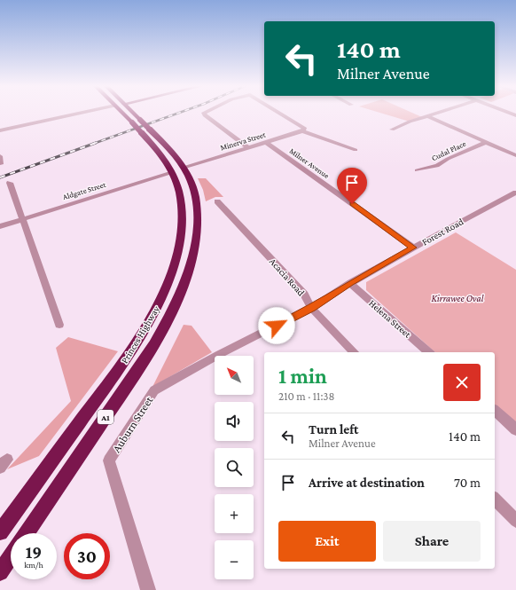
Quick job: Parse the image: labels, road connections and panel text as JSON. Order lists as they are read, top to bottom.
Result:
{
  "streets": {
    "highway": ["Princes Highway", "A1"],
    "street": [
      "Minerva Street",
      "Cudal Place",
      "Milner Avenue",
      "Aldgate Street",
      "Forest Road",
      "Acacia Road",
      "Helena Street",
      "Auburn Street"
    ]
  },
  "crossings": [
    ["Minerva Street", "Milner Avenue"],
    ["Minerva Street", "Aldgate Street"],
    ["Minerva Street", "Princes Highway"],
    ["Milner Avenue", "Forest Road"],
    ["Aldgate Street", "Princes Highway"],
    ["Forest Road", "Acacia Road"],
    ["Forest Road", "Helena Street"],
    ["Forest Road", "Auburn Street"]
  ],
  "parks": ["Kirrawee Oval"],
  "north": "top left",
  "page": {
    "turn": ["140 m", "Milner Avenue"],
    "heading": ["1 min", "210 m · 11:38"],
    "map_buttons": ["+", "−"],
    "list": [
      {
        "name": "Turn left",
        "note": "Milner Avenue",
        "value": "140 m"
      },
      {
        "name": "Arrive at destination",
        "value": "70 m"
      }
    ],
    "buttons": ["Exit", "Share"],
    "speed": "19 km/h",
    "limit": "30"
  }
}
